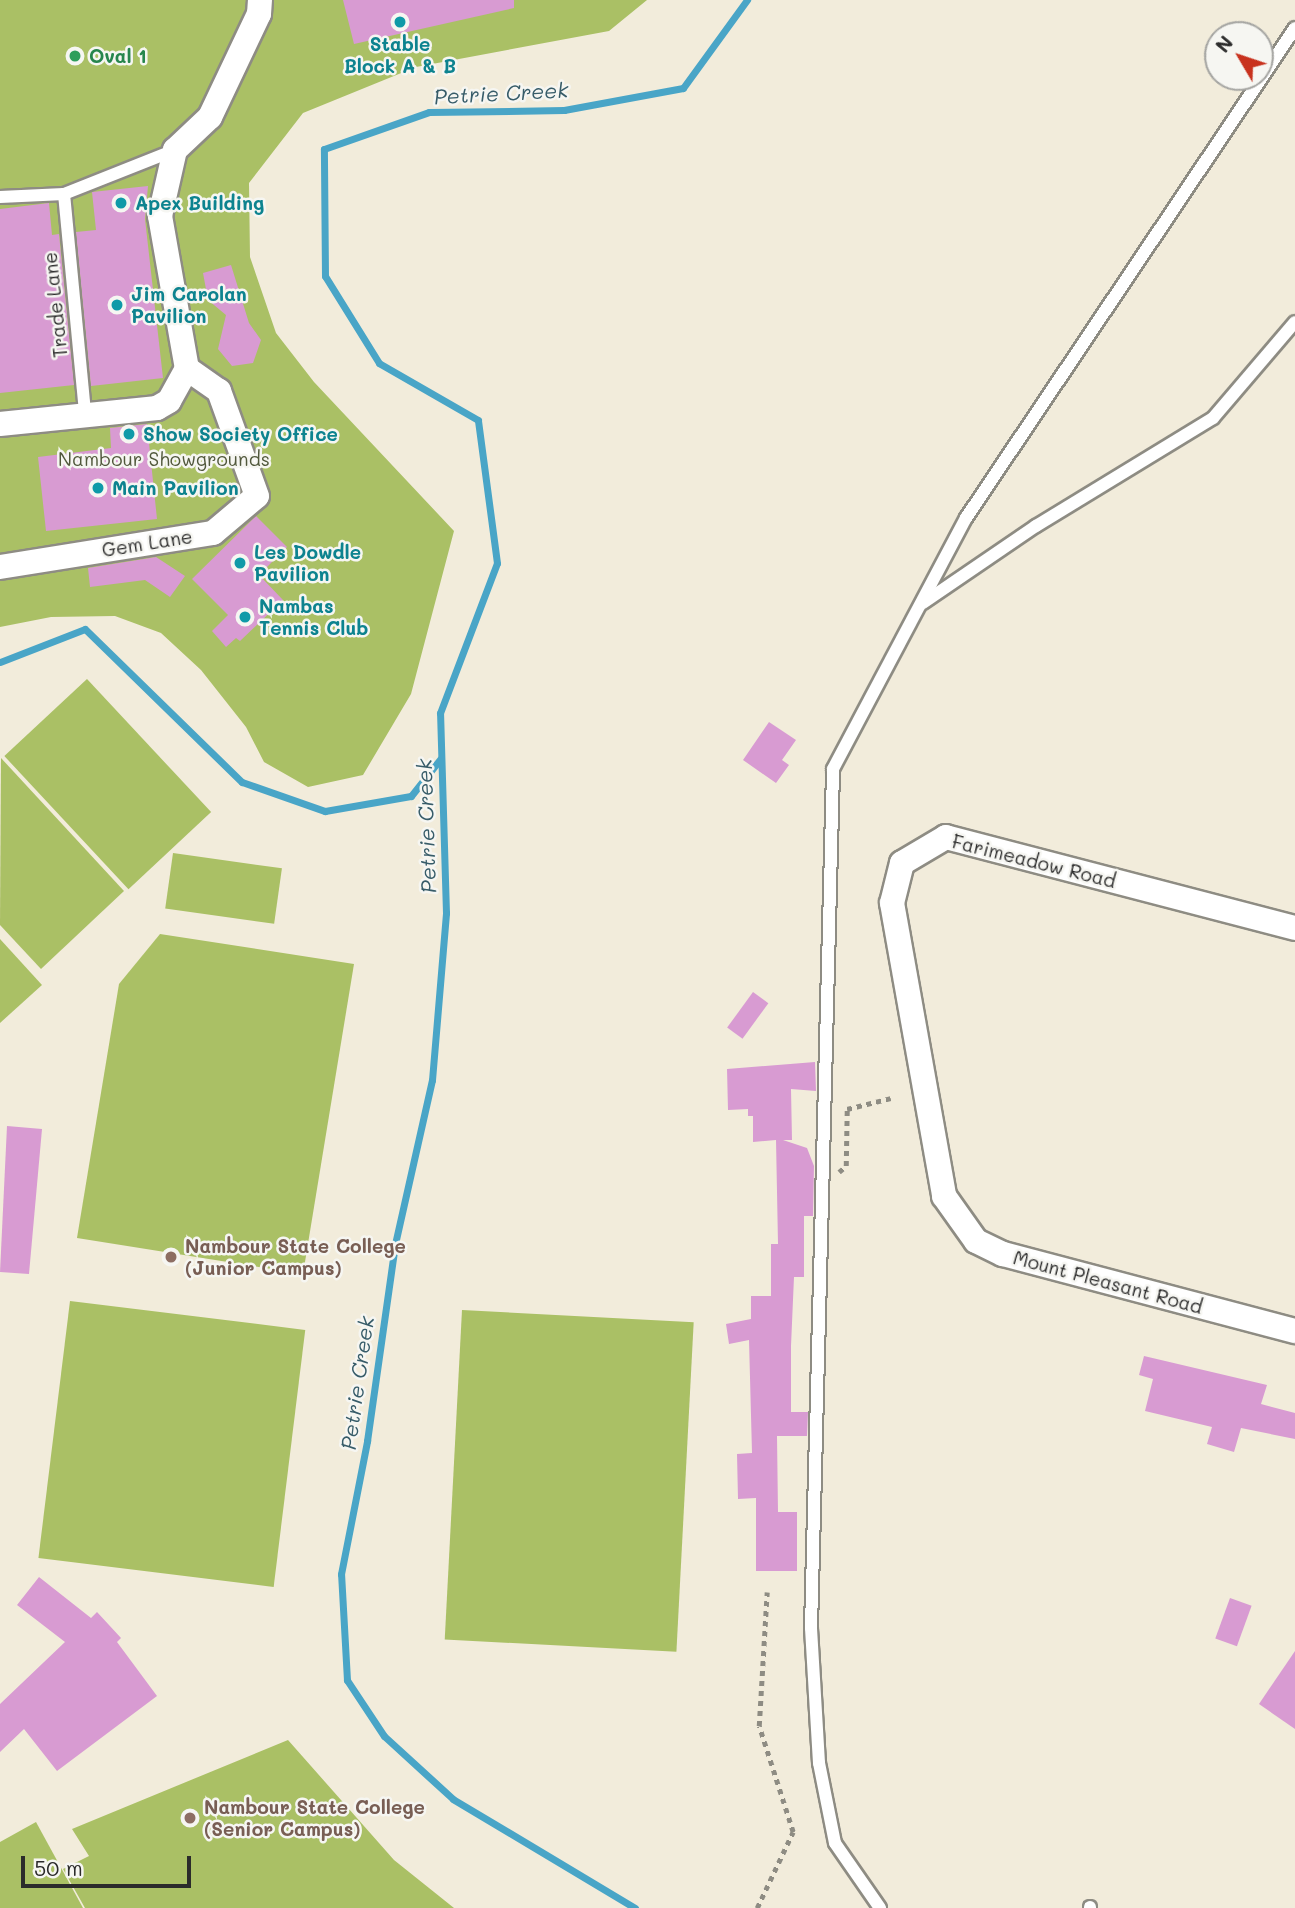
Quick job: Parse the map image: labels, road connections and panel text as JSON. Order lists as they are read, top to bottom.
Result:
{
  "streets": {
    "street": ["Gem Lane", "Farimeadow Road", "Mount Pleasant Road"],
    "lane": ["Trade Lane"]
  },
  "crossings": [
    ["Farimeadow Road", "Mount Pleasant Road"]
  ],
  "water": ["Petrie Creek"],
  "parks": ["Nambour Showgrounds"],
  "places": [
    "Stable Block A & B",
    "Oval 1",
    "Apex Building",
    "Jim Carolan Pavilion",
    "Show Society Office",
    "Main Pavilion",
    "Les Dowdle Pavilion",
    "Nambas Tennis Club",
    "Nambour State College (Junior Campus)",
    "Nambour State College (Senior Campus)"
  ],
  "scale_bar": "50 m",
  "north": "top left"
}
